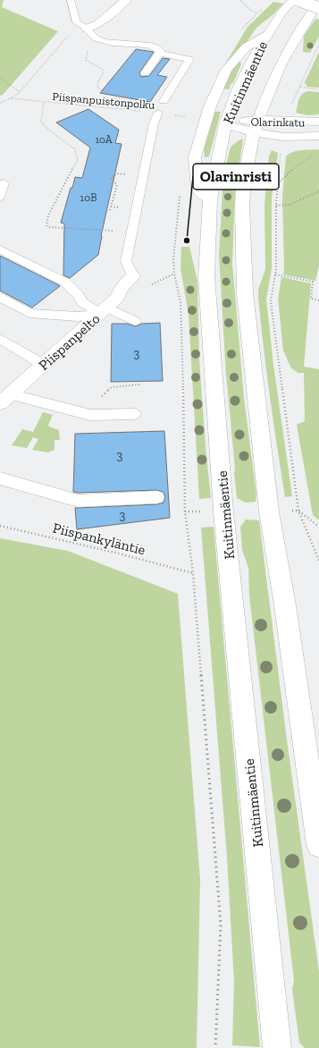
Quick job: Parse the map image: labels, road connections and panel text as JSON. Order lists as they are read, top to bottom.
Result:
{
  "streets": {
    "main road": ["Kuitinmäentie", "Olarinkatu", "Piispanpelto"],
    "path": ["Piispanpuistonpolku", "Piispankyläntie"]
  },
  "crossings": [
    ["Kuitinmäentie", "Olarinkatu"]
  ],
  "places": ["Olarinristi"],
  "house_numbers": [
    "10A",
    "10B",
    "3",
    "3",
    "3"
  ]
}
